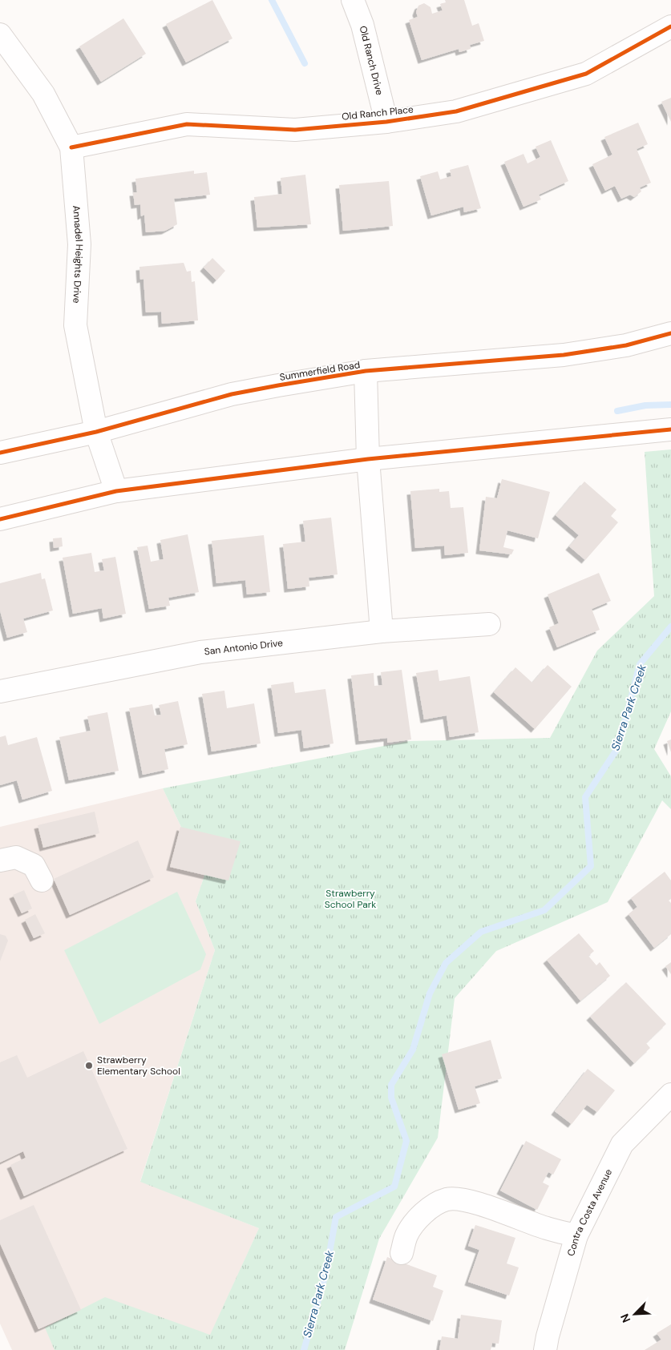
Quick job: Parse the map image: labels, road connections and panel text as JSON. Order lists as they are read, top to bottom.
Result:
{
  "streets": {
    "street": [
      "Old Ranch Drive",
      "Old Ranch Place",
      "Annadel Heights Drive",
      "Summerfield Road",
      "San Antonio Drive",
      "Contra Costa Avenue"
    ]
  },
  "crossings": [
    ["Old Ranch Drive", "Old Ranch Place"],
    ["Old Ranch Place", "Annadel Heights Drive"],
    ["Annadel Heights Drive", "Summerfield Road"]
  ],
  "water": ["Sierra Park Creek"],
  "parks": ["Strawberry School Park"],
  "places": ["Strawberry Elementary School"],
  "north": "bottom left"
}
